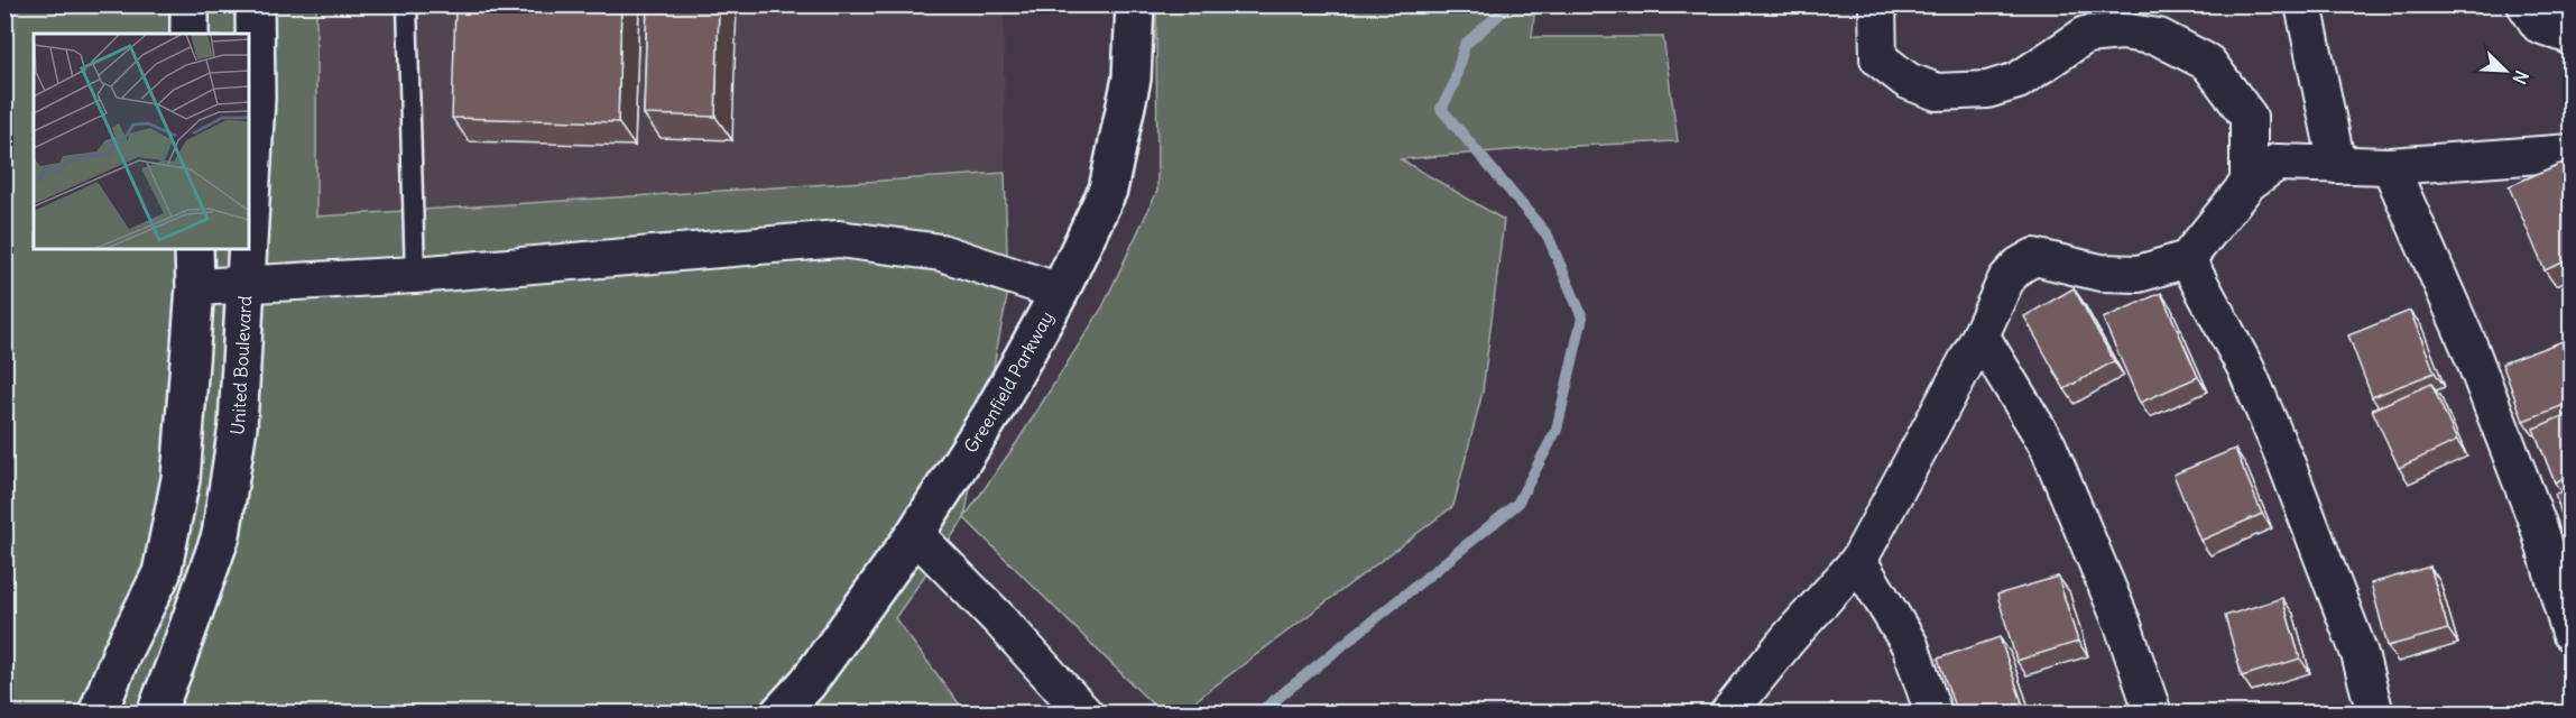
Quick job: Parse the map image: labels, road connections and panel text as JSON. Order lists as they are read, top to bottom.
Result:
{
  "streets": {
    "main road": ["United Boulevard", "Greenfield Parkway"]
  },
  "north": "bottom right"
}
